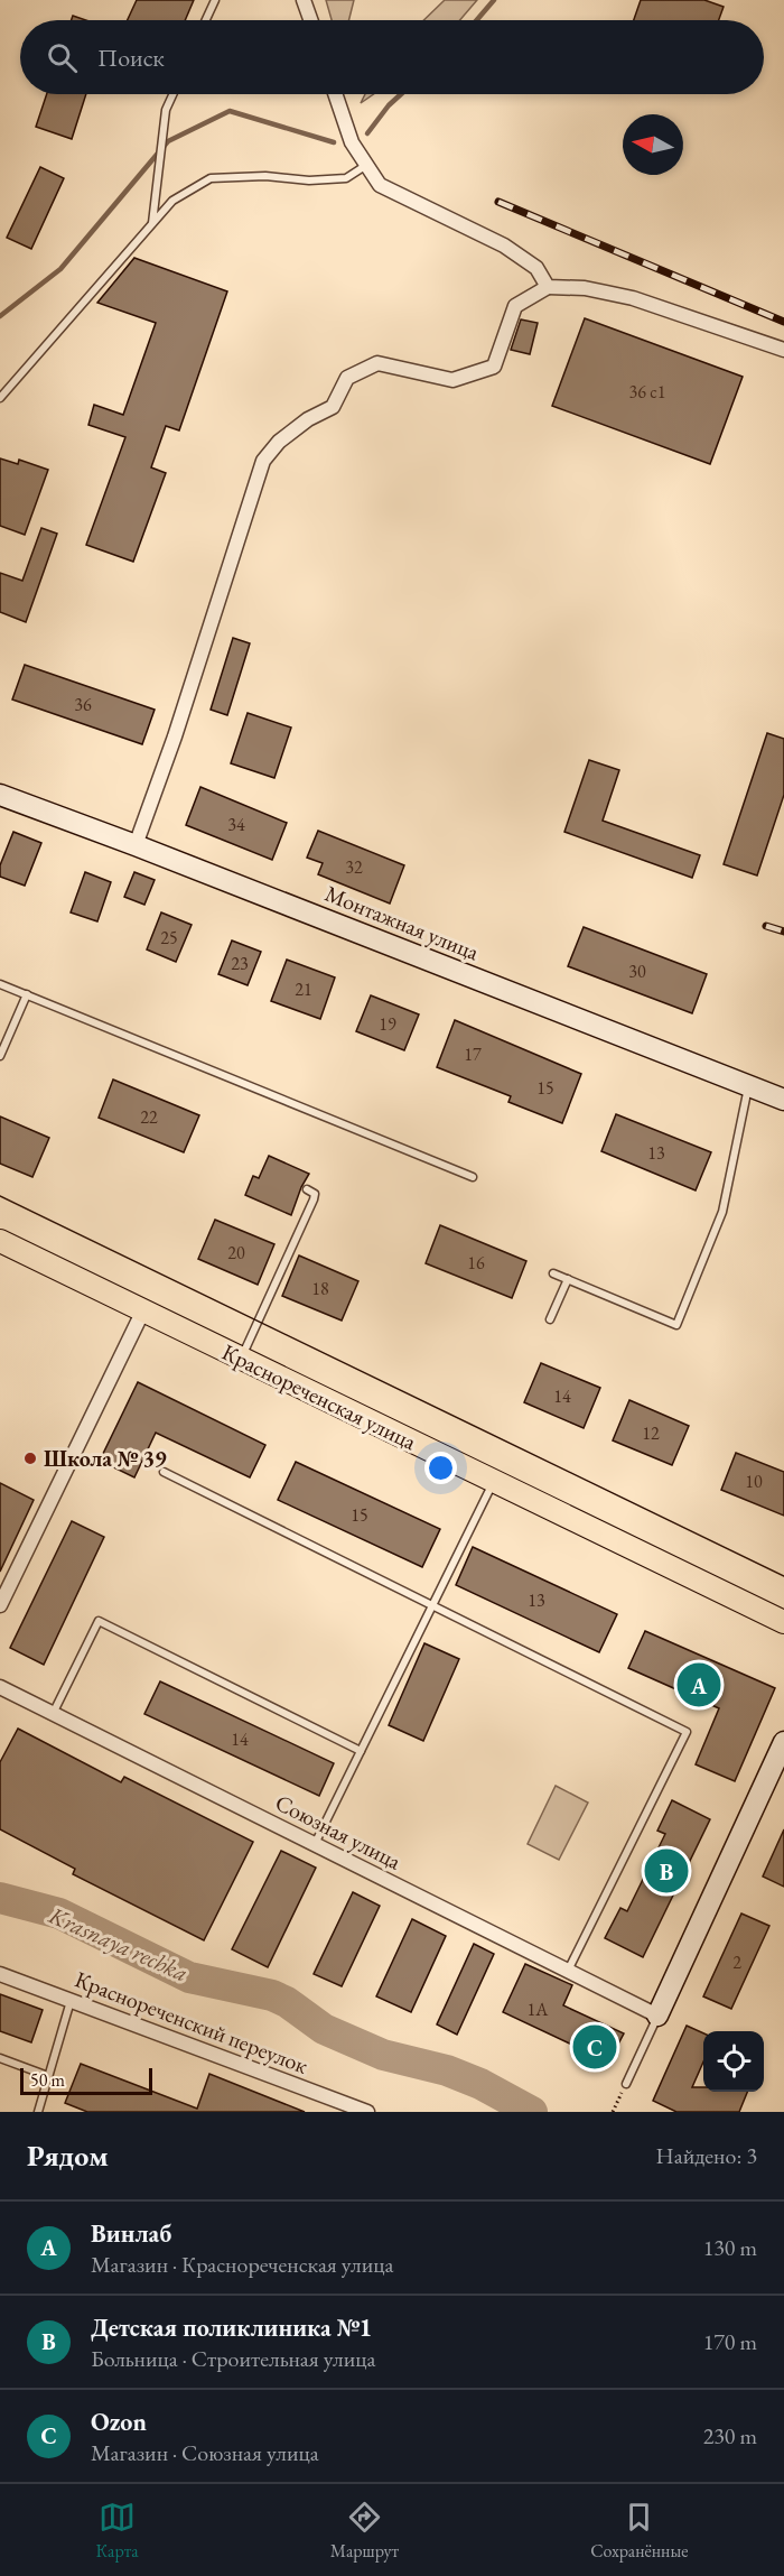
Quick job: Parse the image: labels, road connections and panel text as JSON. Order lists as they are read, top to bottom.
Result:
{
  "streets": {
    "main road": ["Краснореченская улица"],
    "street": ["Монтажная улица", "Союзная улица", "Краснореченский переулок"]
  },
  "water": ["Krasnaya rechka"],
  "places": ["Школа № 39"],
  "house_numbers": [
    "36 с1",
    "36",
    "34",
    "32",
    "25",
    "23",
    "30",
    "21",
    "19",
    "17",
    "15",
    "22",
    "13",
    "20",
    "16",
    "18",
    "14",
    "12",
    "10",
    "15",
    "13",
    "14",
    "2",
    "1А"
  ],
  "scale_bar": "50 m",
  "north": "left",
  "page": {
    "search": "Поиск",
    "pins": ["A", "B", "C"],
    "scale": "50 m",
    "heading": ["Рядом", "Найдено: 3"],
    "list": [
      {
        "mark": "A",
        "name": "Винлаб",
        "note": "Магазин · Краснореченская улица",
        "value": "130 m"
      },
      {
        "mark": "B",
        "name": "Детская поликлиника №1",
        "note": "Больница · Строительная улица",
        "value": "170 m"
      },
      {
        "mark": "C",
        "name": "Ozon",
        "note": "Магазин · Союзная улица",
        "value": "230 m"
      }
    ],
    "nav": ["Карта", "Маршрут", "Сохранённые"]
  }
}
